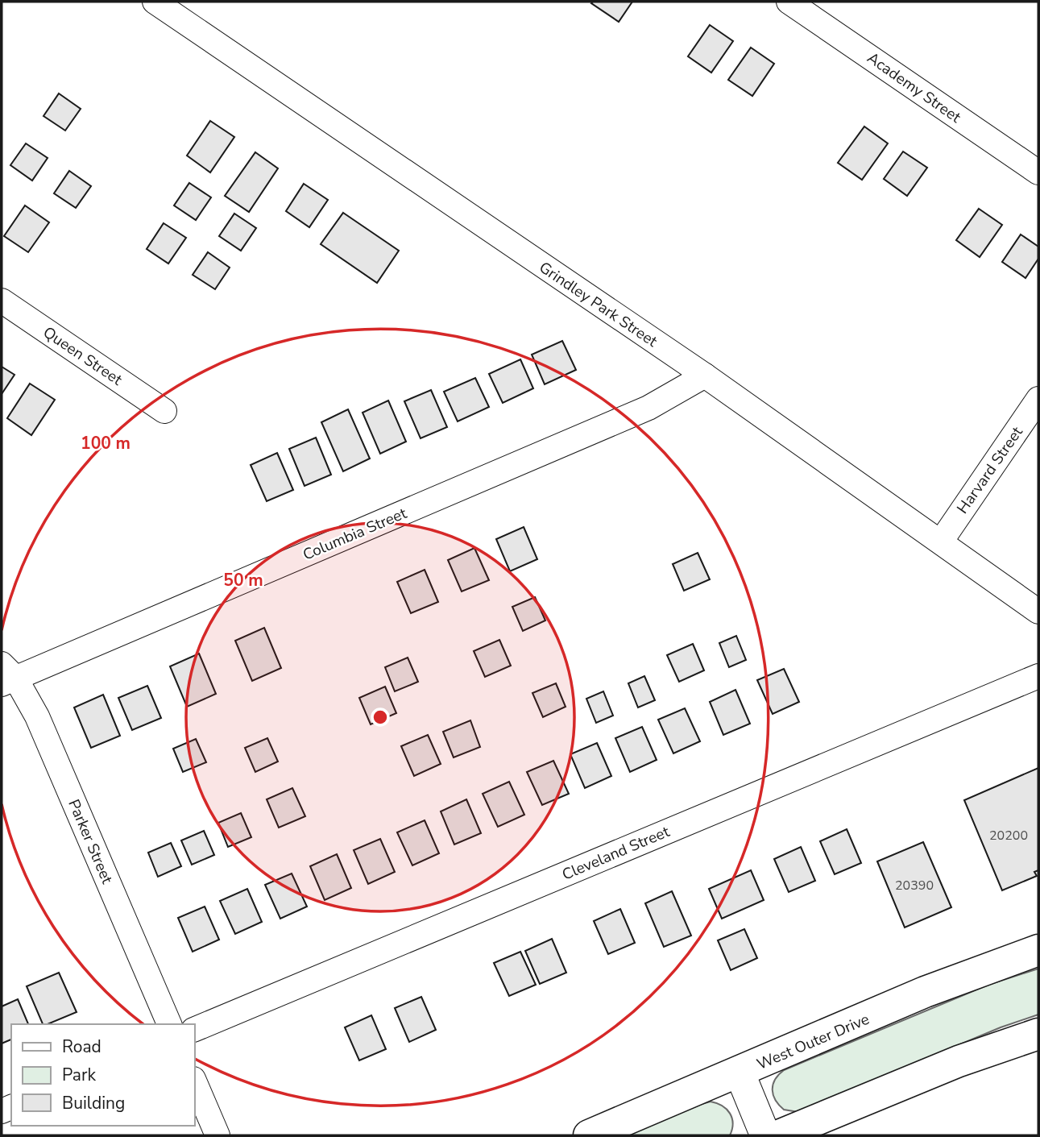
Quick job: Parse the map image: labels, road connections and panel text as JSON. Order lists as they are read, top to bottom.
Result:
{
  "streets": {
    "main road": ["West Outer Drive"],
    "street": [
      "Academy Street",
      "Grindley Park Street",
      "Queen Street",
      "Harvard Street",
      "Columbia Street",
      "Parker Street",
      "Cleveland Street"
    ]
  },
  "crossings": [
    ["Grindley Park Street", "Harvard Street"],
    ["Grindley Park Street", "Columbia Street"],
    ["Columbia Street", "Parker Street"]
  ],
  "house_numbers": ["20200", "20390"],
  "legend": ["Road", "Park", "Building"],
  "rings": ["100 m", "50 m"]
}
